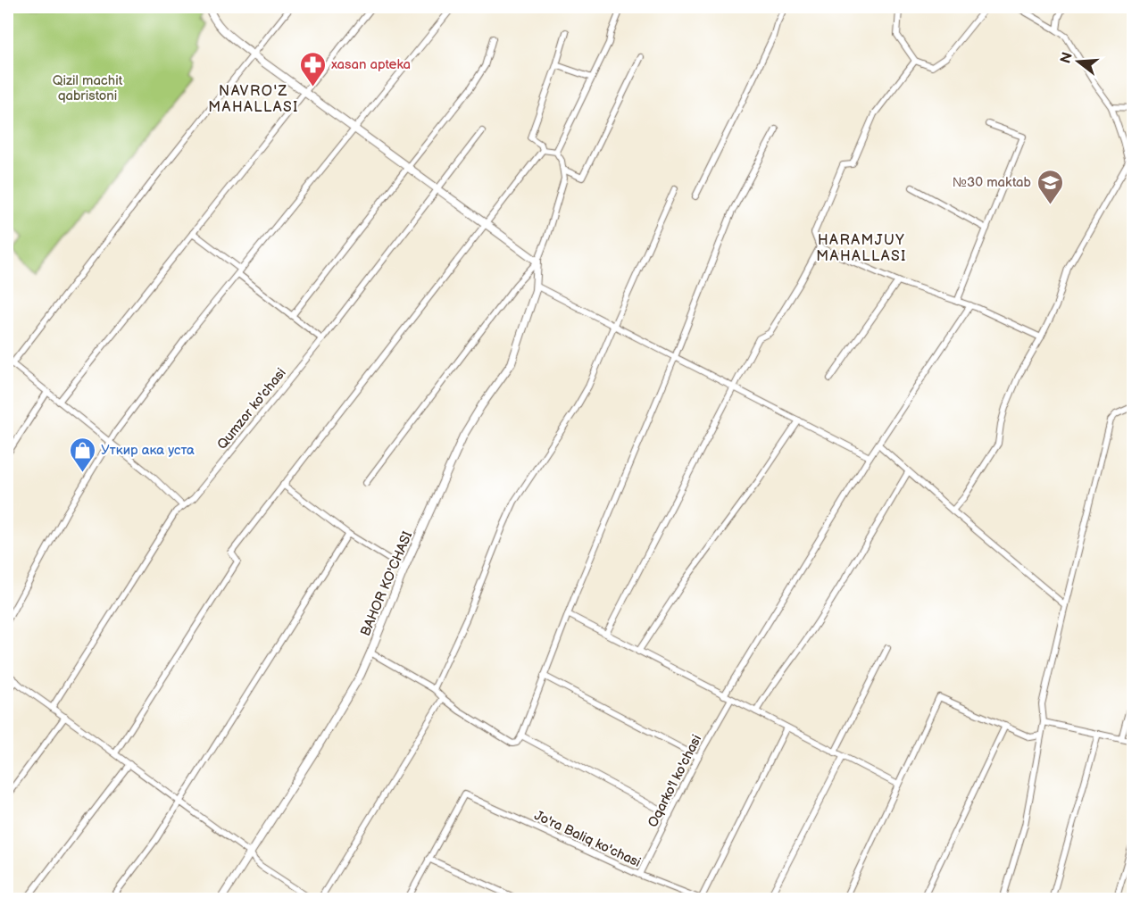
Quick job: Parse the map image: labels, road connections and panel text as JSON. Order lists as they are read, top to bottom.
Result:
{
  "streets": {
    "street": [
      "Qumzor ko'chasi",
      "BAHOR KO'CHASI",
      "Oqarko'l ko'chasi",
      "Jo'ra Baliq ko'chasi"
    ]
  },
  "crossings": [
    ["Oqarko'l ko'chasi", "Jo'ra Baliq ko'chasi"]
  ],
  "districts": ["NAVRO'Z MAHALLASI", "HARAMJUY MAHALLASI"],
  "parks": ["Qizil machit qabristoni"],
  "places": {
    "pharmacy": ["xasan apteka"],
    "school or university": ["№30 maktab"],
    "shop": ["Уткир ака уста"]
  },
  "north": "left"
}
